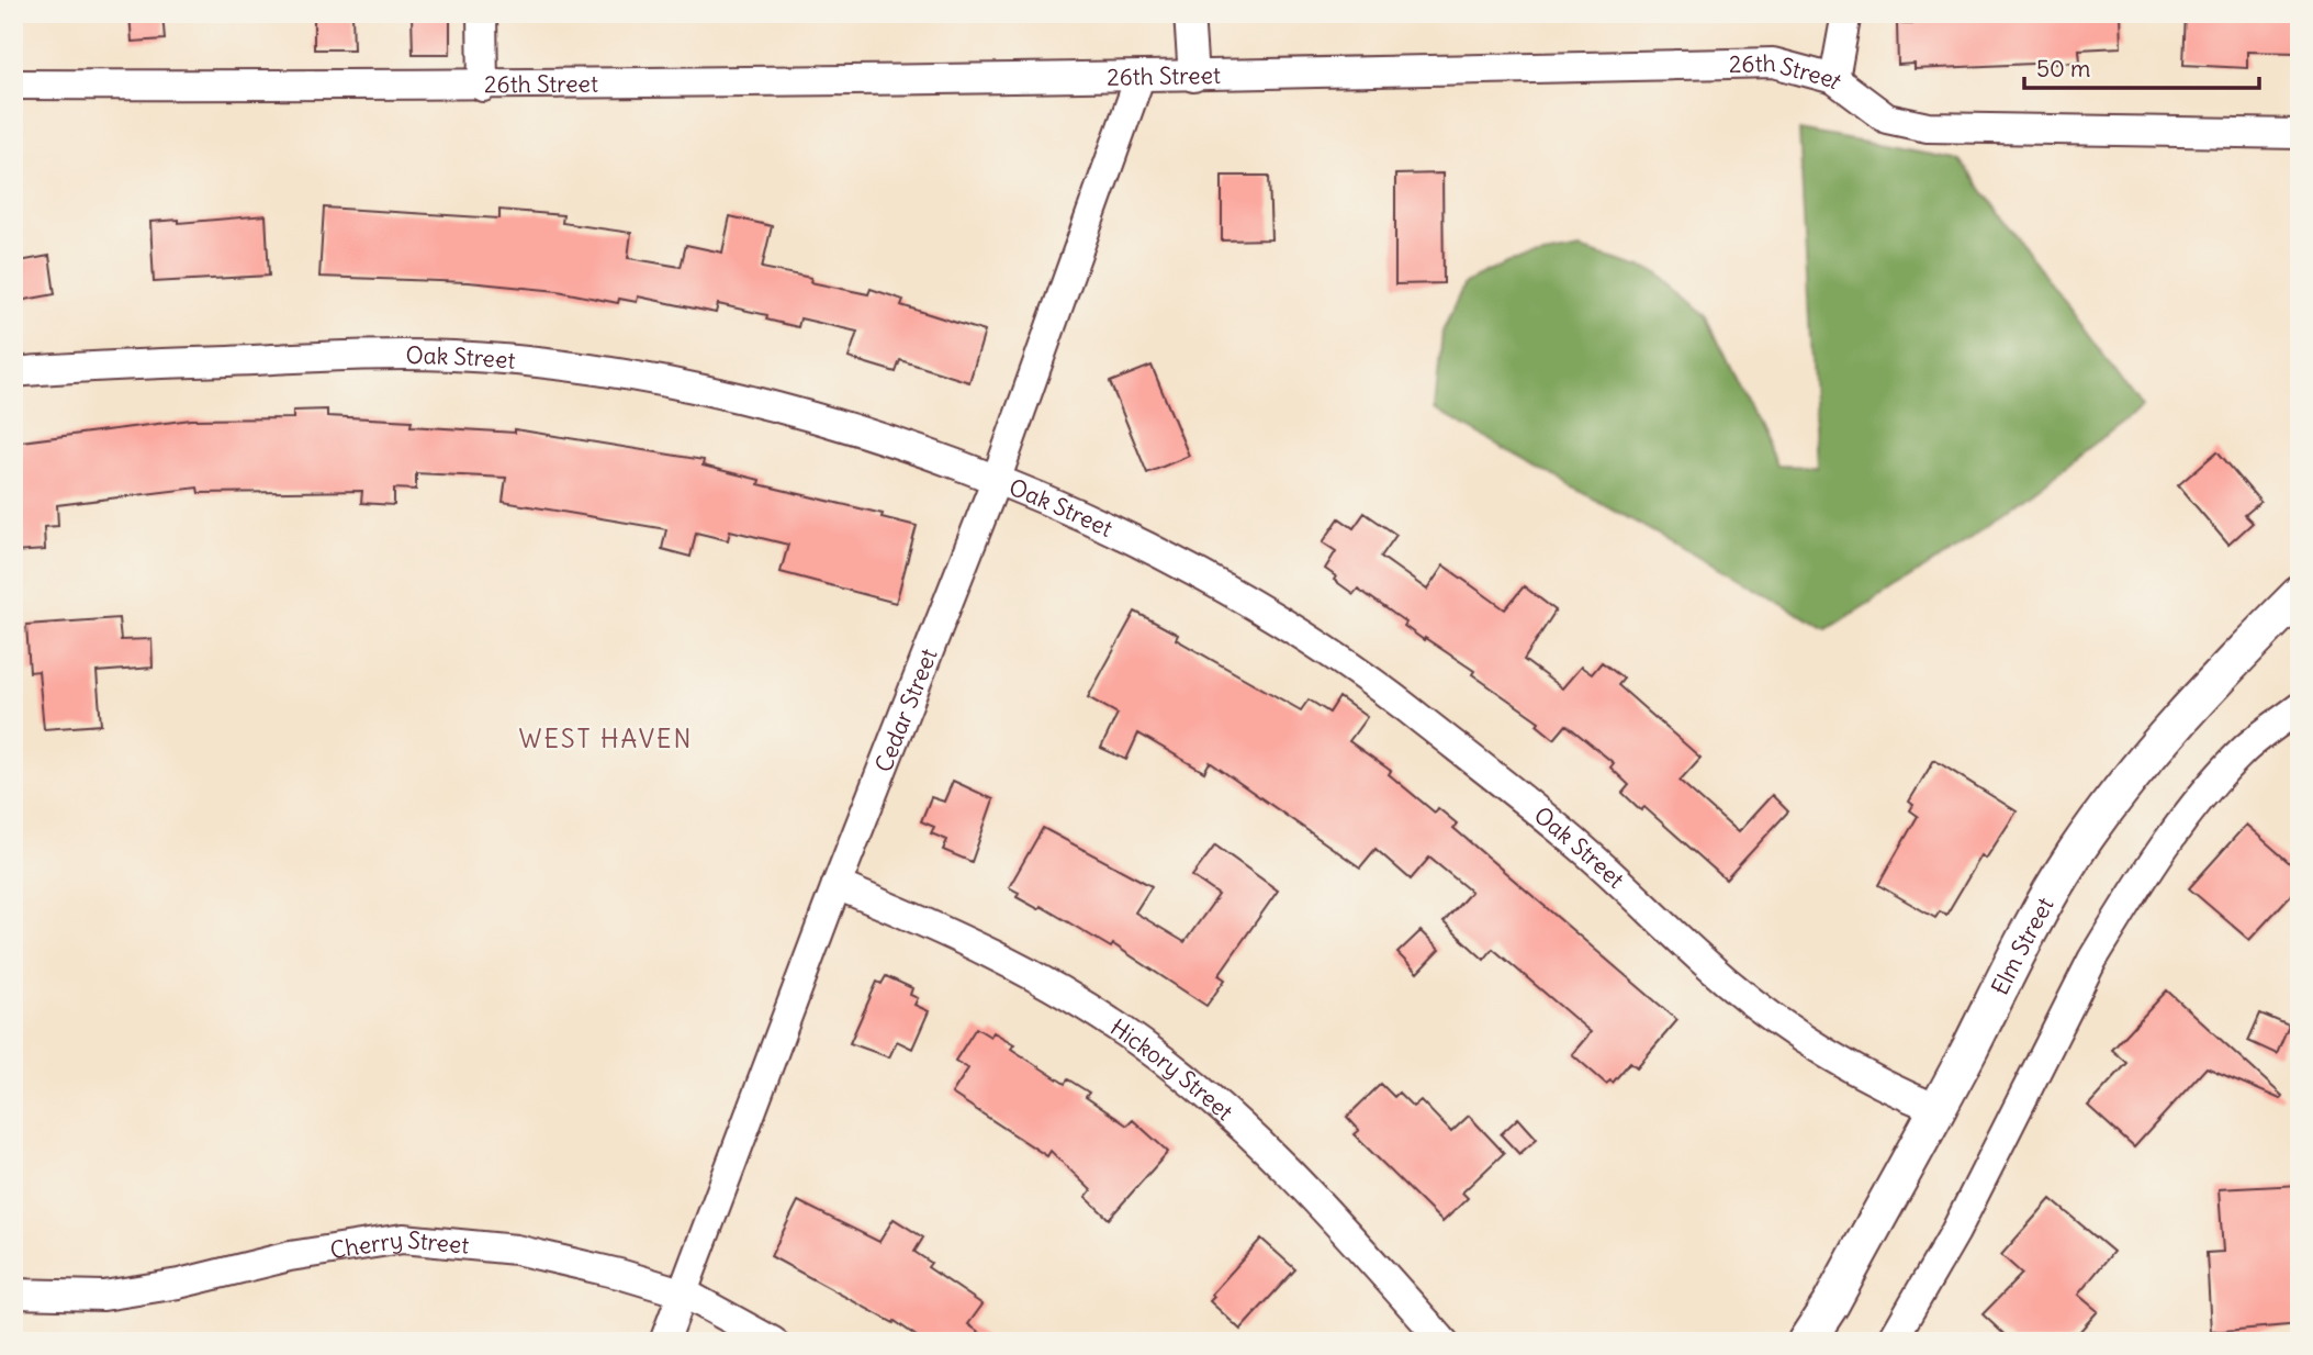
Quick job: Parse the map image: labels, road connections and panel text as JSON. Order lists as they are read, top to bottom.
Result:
{
  "streets": {
    "street": [
      "26th Street",
      "Oak Street",
      "Cedar Street",
      "Elm Street",
      "Hickory Street",
      "Cherry Street"
    ]
  },
  "crossings": [
    ["26th Street", "Cedar Street"],
    ["Oak Street", "Cedar Street"],
    ["Oak Street", "Elm Street"],
    ["Cedar Street", "Hickory Street"],
    ["Cedar Street", "Cherry Street"]
  ],
  "districts": ["WEST HAVEN"],
  "scale_bar": "50 m"
}
